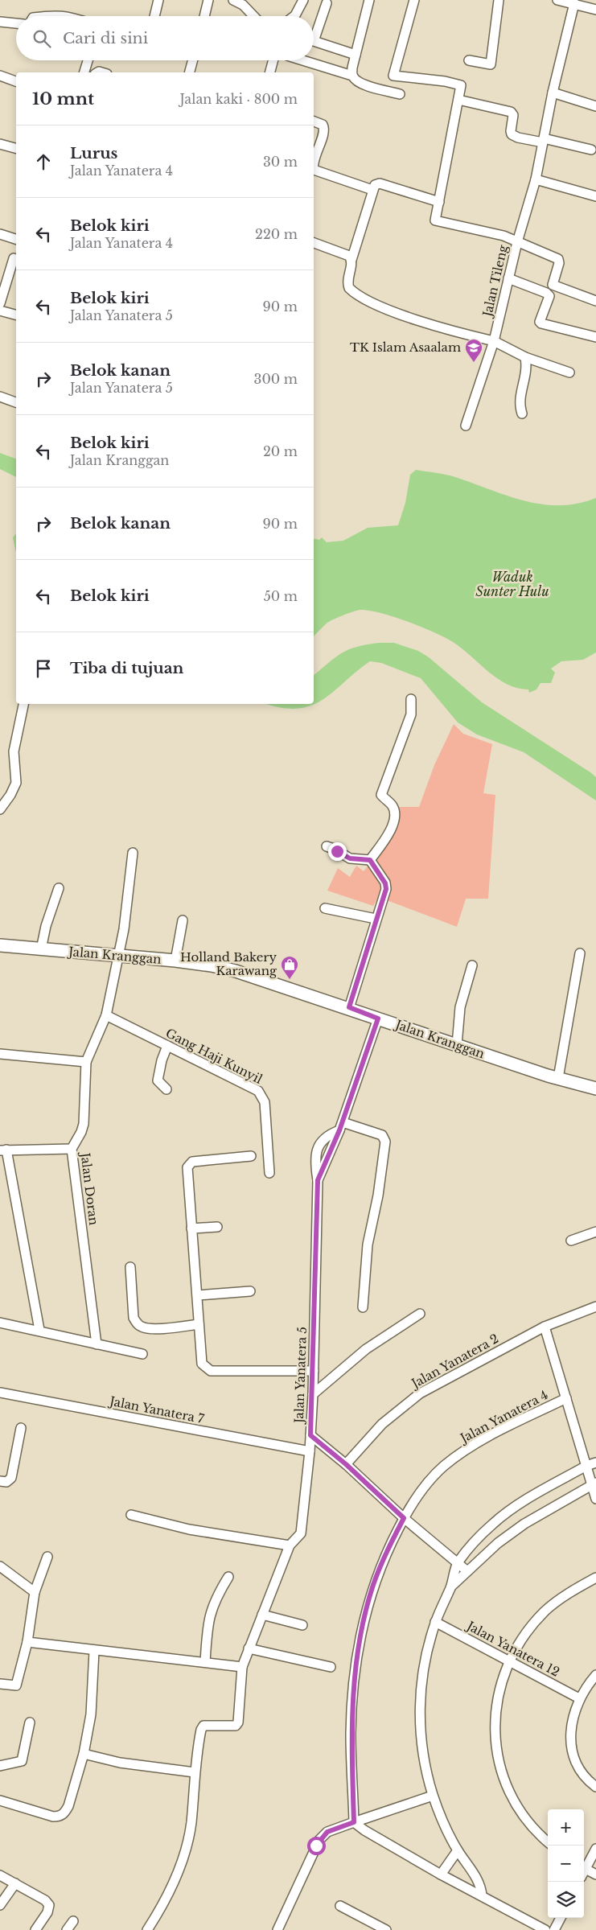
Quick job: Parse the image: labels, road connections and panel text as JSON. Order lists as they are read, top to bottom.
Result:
{
  "streets": {
    "main road": ["Jalan Kranggan"],
    "street": [
      "Jalan Tileng",
      "Gang Haji Kunyil",
      "Jalan Doran",
      "Jalan Yanatera 2",
      "Jalan Yanatera 5",
      "Jalan Yanatera 7",
      "Jalan Yanatera 4",
      "Jalan Yanatera 12"
    ]
  },
  "crossings": [
    ["Jalan Kranggan", "Jalan Doran"],
    ["Jalan Kranggan", "Jalan Yanatera 5"],
    ["Gang Haji Kunyil", "Jalan Doran"],
    ["Jalan Yanatera 2", "Jalan Yanatera 5"],
    ["Jalan Yanatera 5", "Jalan Yanatera 4"]
  ],
  "water": ["Waduk Sunter Hulu"],
  "places": {
    "school or university": ["TK Islam Asaalam"],
    "shop": ["Holland Bakery Karawang"]
  },
  "page": {
    "search": "Cari di sini",
    "heading": ["10 mnt", "Jalan kaki · 800 m"],
    "list": [
      ["Lurus", "Jalan Yanatera 4", "30 m"],
      ["Belok kiri", "Jalan Yanatera 4", "220 m"],
      ["Belok kiri", "Jalan Yanatera 5", "90 m"],
      ["Belok kanan", "Jalan Yanatera 5", "300 m"],
      ["Belok kiri", "Jalan Kranggan", "20 m"],
      ["Belok kanan", "90 m"],
      ["Belok kiri", "50 m"],
      "Tiba di tujuan"
    ],
    "map_buttons": ["+", "−"]
  }
}
